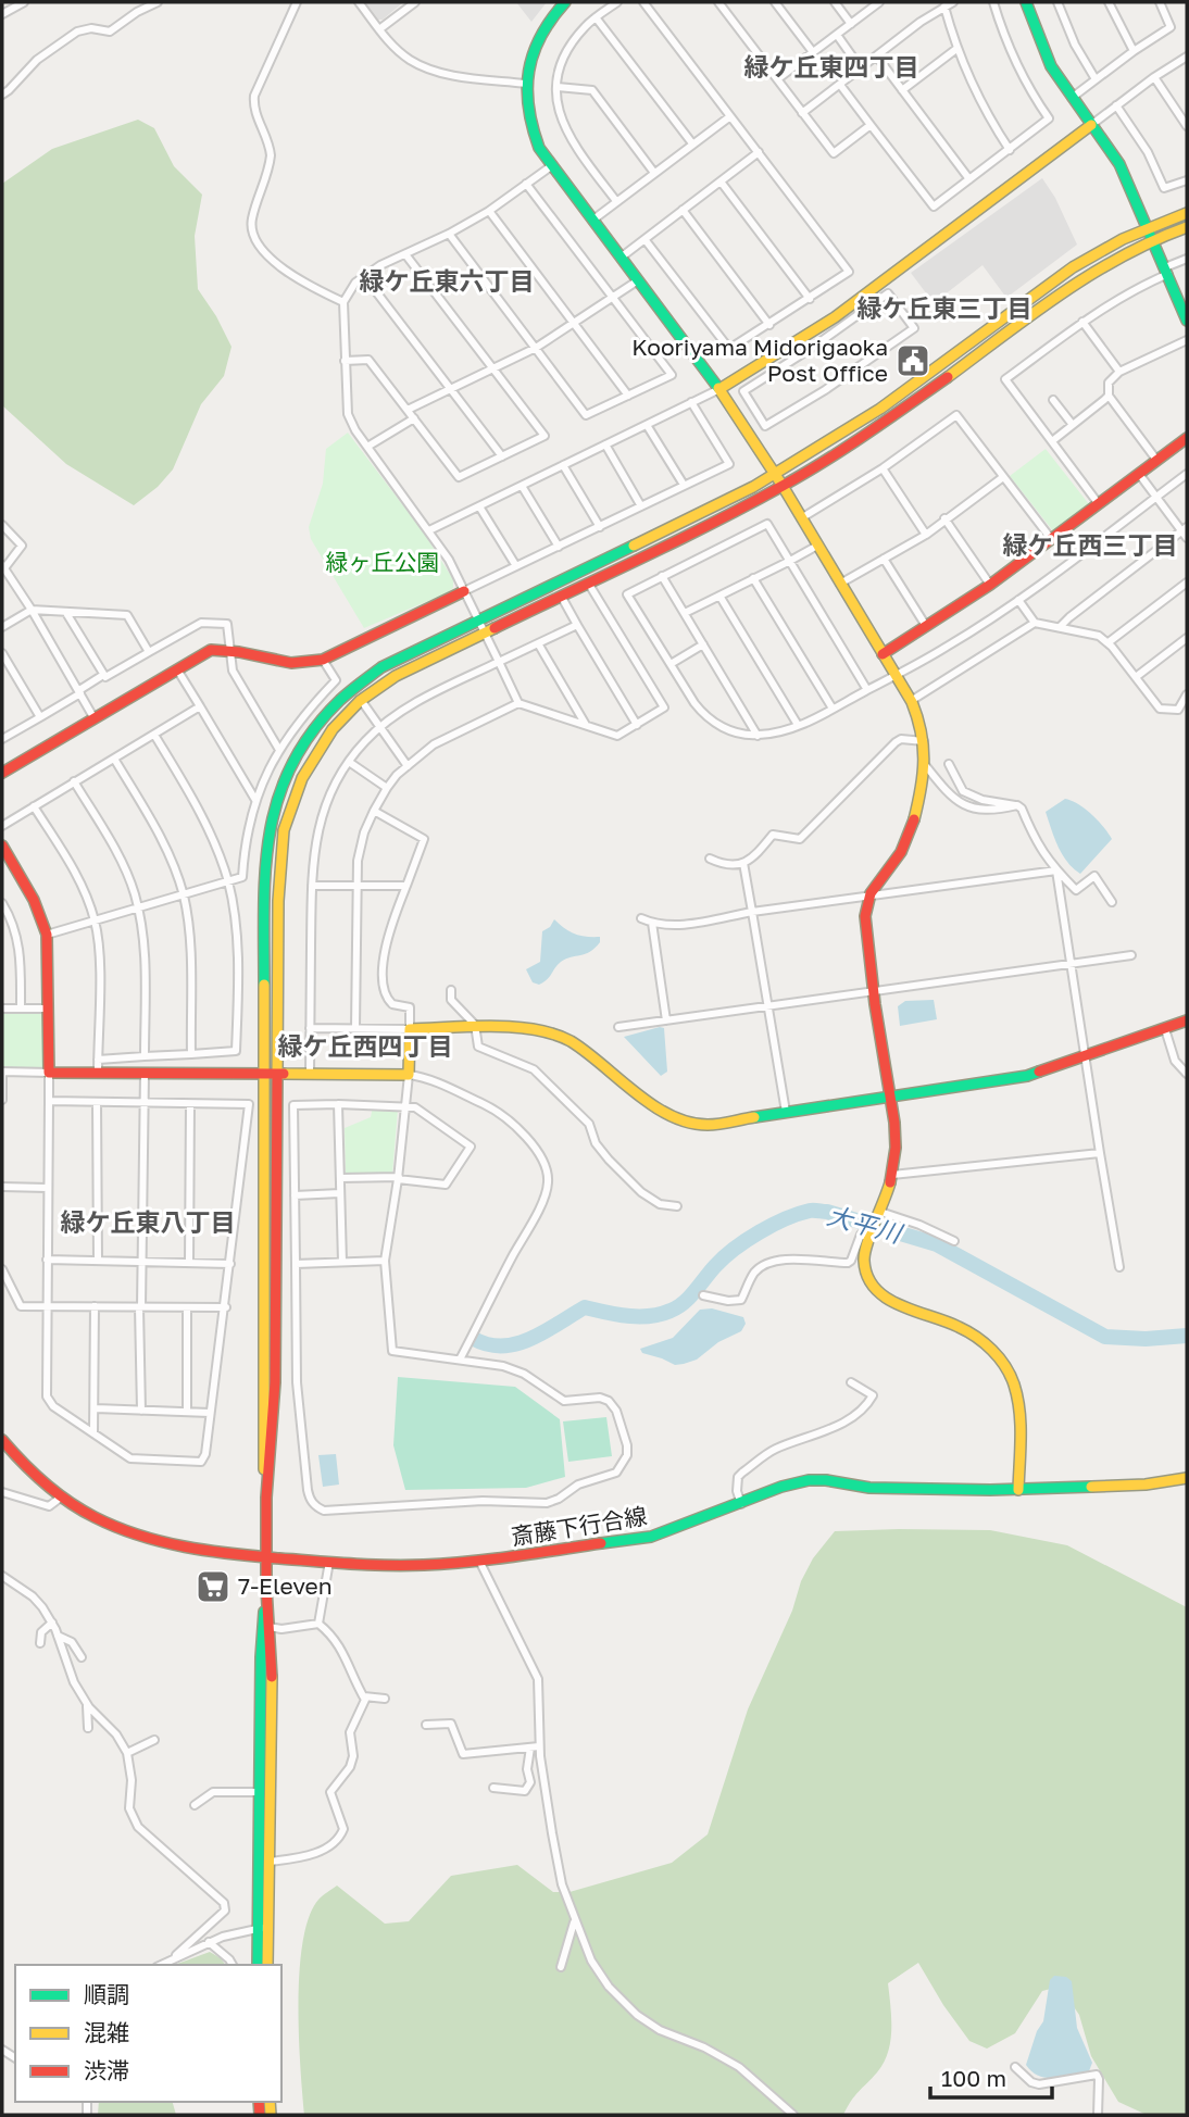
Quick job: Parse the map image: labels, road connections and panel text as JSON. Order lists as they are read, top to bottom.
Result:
{
  "streets": {
    "street": ["斎藤下行合線"]
  },
  "districts": [
    "緑ケ丘東四丁目",
    "緑ケ丘東六丁目",
    "緑ケ丘東三丁目",
    "緑ケ丘西三丁目",
    "緑ケ丘西四丁目",
    "緑ケ丘東八丁目"
  ],
  "water": ["大平川"],
  "parks": ["緑ヶ丘公園"],
  "places": {
    "public building": ["Kooriyama Midorigaoka Post Office"],
    "supermarket": ["7-Eleven"]
  },
  "legend": ["順調", "混雑", "渋滞"],
  "scale_bar": "100 m"
}
